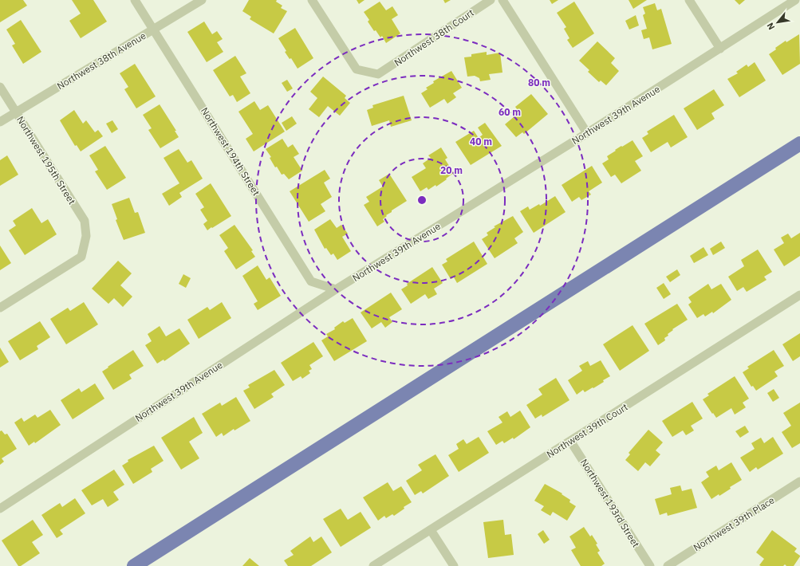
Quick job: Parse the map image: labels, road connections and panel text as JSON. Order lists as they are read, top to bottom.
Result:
{
  "streets": {
    "street": [
      "Northwest 38th Court",
      "Northwest 38th Avenue",
      "Northwest 39th Avenue",
      "Northwest 194th Street",
      "Northwest 195th Street",
      "Northwest 39th Court",
      "Northwest 193rd Street",
      "Northwest 39th Place"
    ]
  },
  "crossings": [
    ["Northwest 38th Avenue", "Northwest 194th Street"],
    ["Northwest 38th Avenue", "Northwest 195th Street"],
    ["Northwest 39th Avenue", "Northwest 194th Street"],
    ["Northwest 39th Court", "Northwest 193rd Street"]
  ],
  "north": "bottom left",
  "rings": [
    "80 m",
    "60 m",
    "40 m",
    "20 m"
  ]
}
